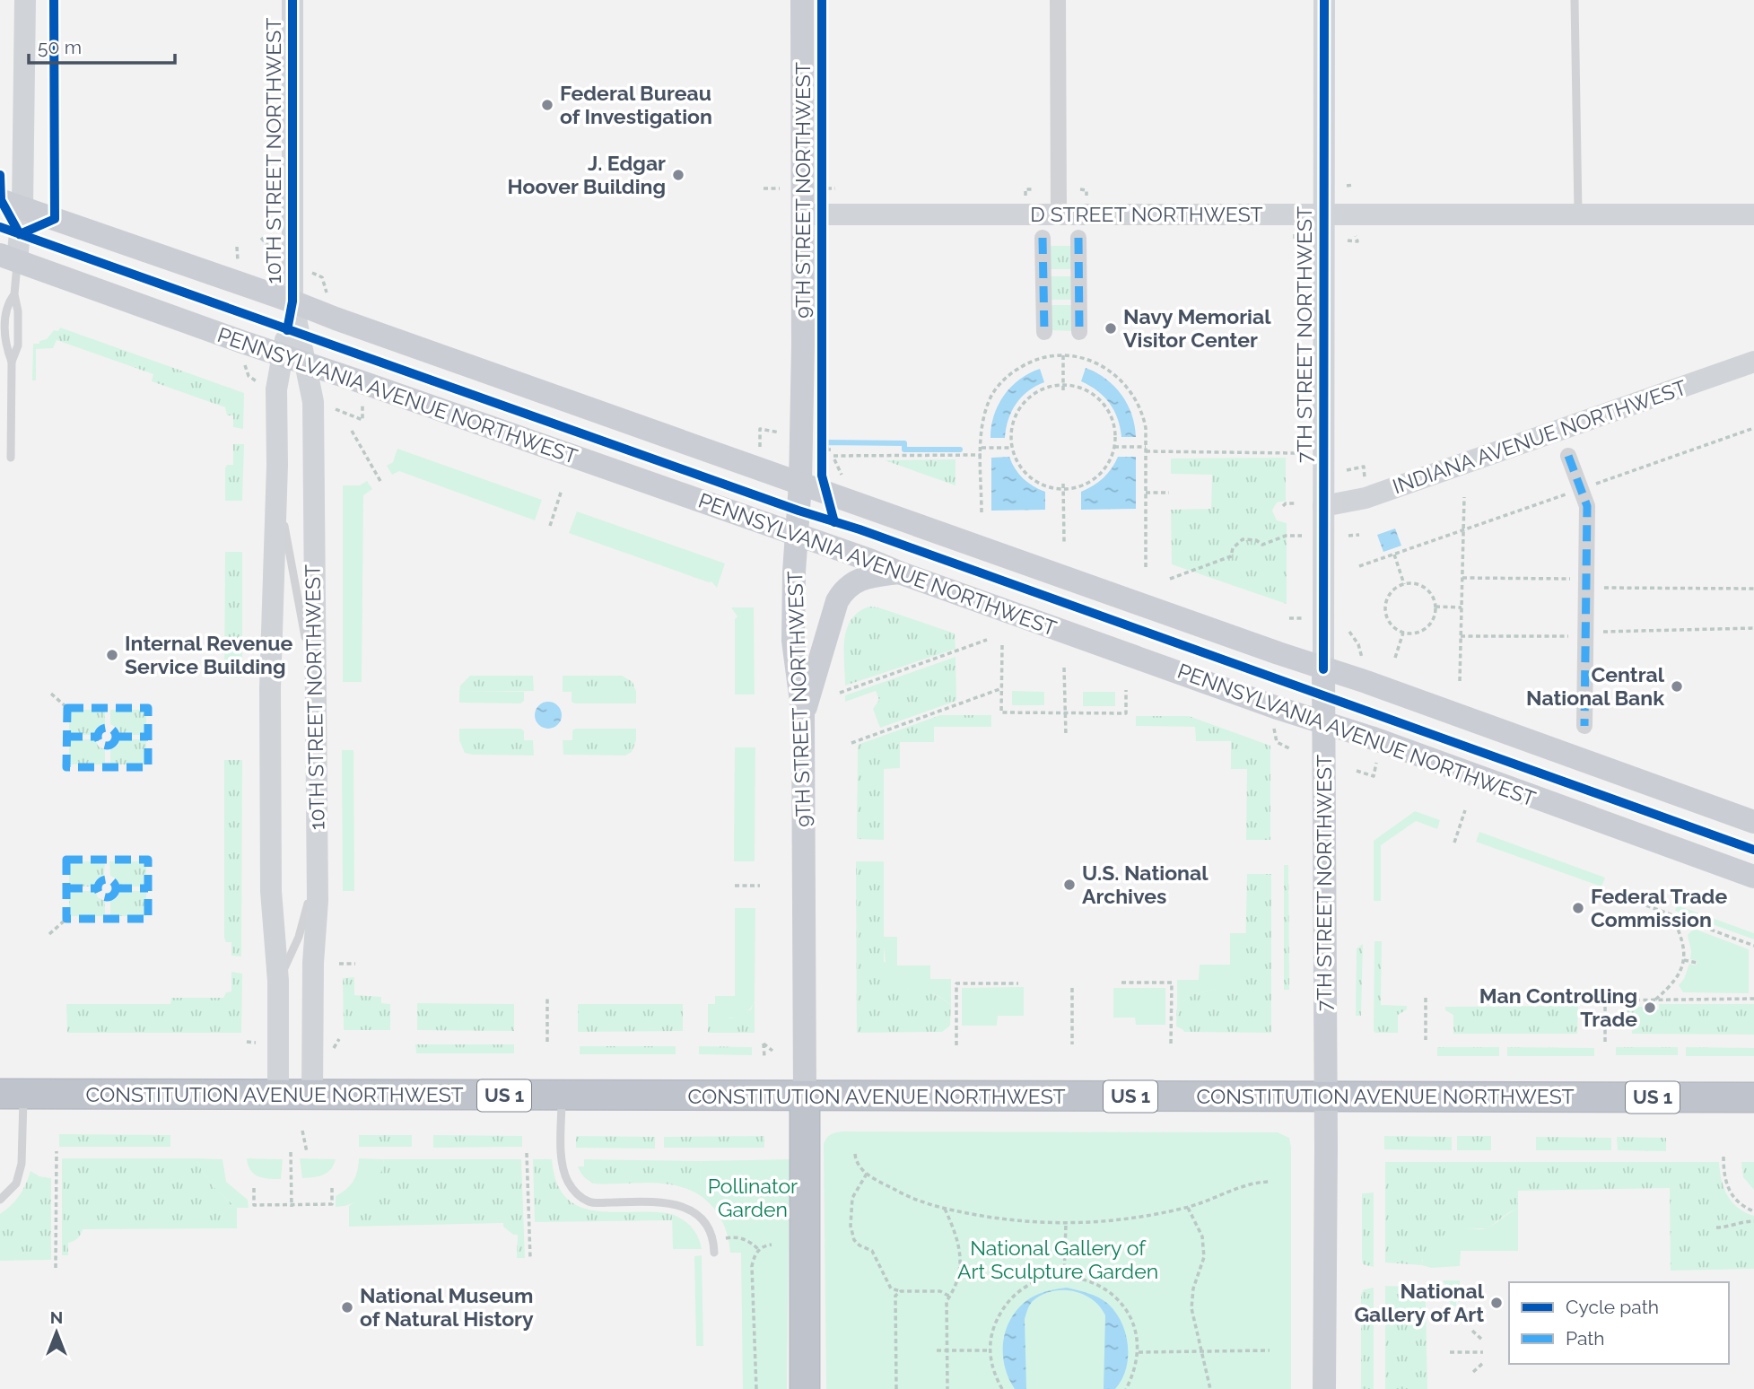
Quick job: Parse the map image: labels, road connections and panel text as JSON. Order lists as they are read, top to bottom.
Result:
{
  "streets": {
    "highway": ["CONSTITUTION AVENUE NORTHWEST", "US 1"],
    "main road": ["9TH STREET NORTHWEST", "7TH STREET NORTHWEST", "PENNSYLVANIA AVENUE NORTHWEST"],
    "street": ["10TH STREET NORTHWEST", "D STREET NORTHWEST", "INDIANA AVENUE NORTHWEST"]
  },
  "crossings": [
    ["10TH STREET NORTHWEST", "PENNSYLVANIA AVENUE NORTHWEST"],
    ["10TH STREET NORTHWEST", "CONSTITUTION AVENUE NORTHWEST"],
    ["9TH STREET NORTHWEST", "D STREET NORTHWEST"],
    ["9TH STREET NORTHWEST", "PENNSYLVANIA AVENUE NORTHWEST"],
    ["9TH STREET NORTHWEST", "CONSTITUTION AVENUE NORTHWEST"],
    ["D STREET NORTHWEST", "7TH STREET NORTHWEST"],
    ["7TH STREET NORTHWEST", "PENNSYLVANIA AVENUE NORTHWEST"],
    ["7TH STREET NORTHWEST", "INDIANA AVENUE NORTHWEST"],
    ["7TH STREET NORTHWEST", "CONSTITUTION AVENUE NORTHWEST"]
  ],
  "parks": ["Pollinator Garden", "National Gallery of Art Sculpture Garden"],
  "places": [
    "Federal Bureau of Investigation",
    "J. Edgar Hoover Building",
    "Navy Memorial Visitor Center",
    "Internal Revenue Service Building",
    "Central National Bank",
    "U.S. National Archives",
    "Federal Trade Commission",
    "Man Controlling Trade",
    "National Gallery of Art",
    "National Museum of Natural History"
  ],
  "legend": ["Cycle path", "Path"],
  "scale_bar": "50 m",
  "north": "top"
}
